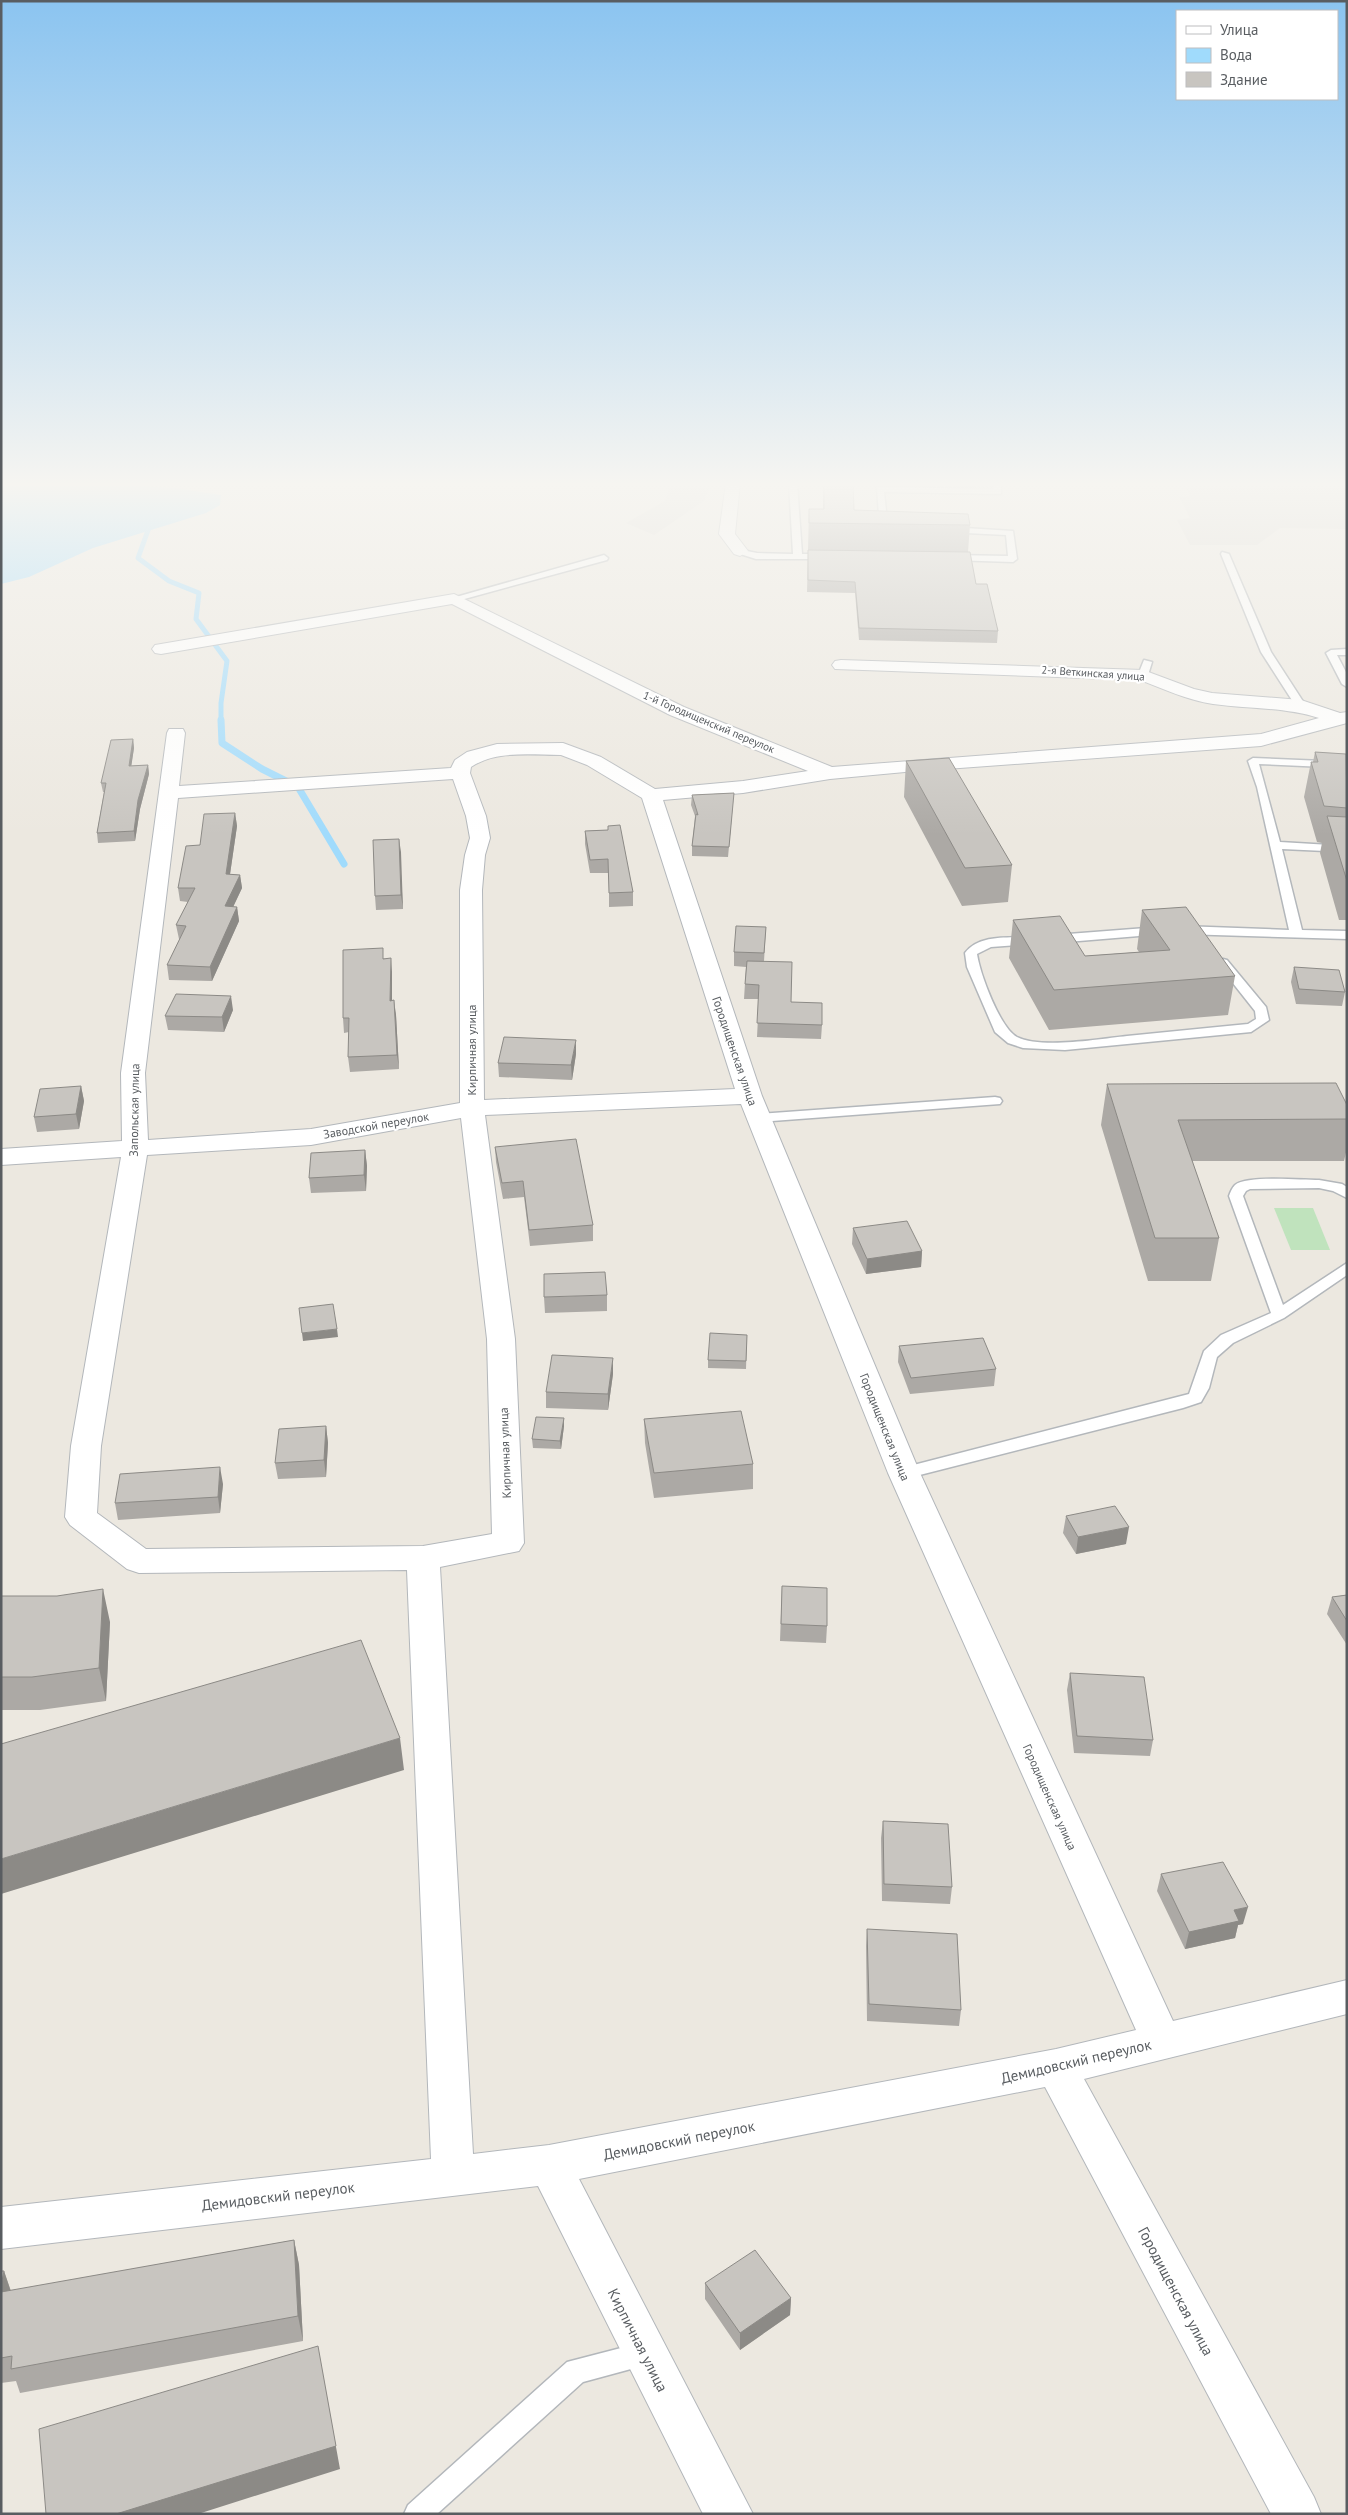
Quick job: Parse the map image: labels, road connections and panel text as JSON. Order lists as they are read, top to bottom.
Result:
{
  "streets": {
    "street": [
      "2-я Веткинская улица",
      "1-й Городищенский переулок",
      "Кирпичная улица",
      "Городищенская улица",
      "Запольская улица",
      "Заводской переулок",
      "Демидовский переулок"
    ]
  },
  "crossings": [
    ["Кирпичная улица", "Запольская улица"],
    ["Кирпичная улица", "Заводской переулок"],
    ["Кирпичная улица", "Демидовский переулок"],
    ["Городищенская улица", "Заводской переулок"],
    ["Городищенская улица", "Демидовский переулок"],
    ["Запольская улица", "Заводской переулок"]
  ],
  "legend": ["Улица", "Вода", "Здание"]
}
